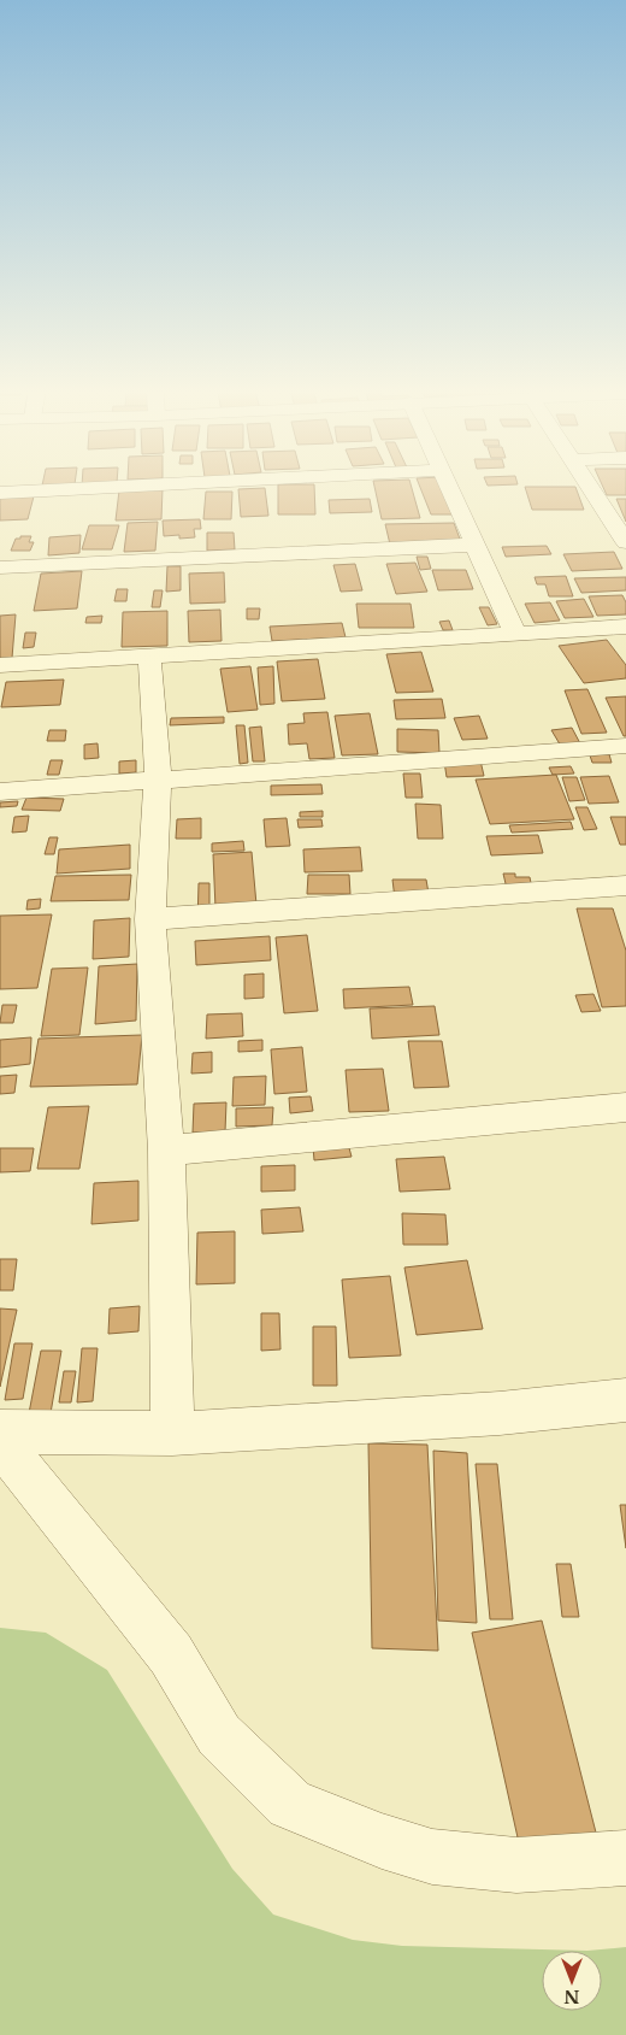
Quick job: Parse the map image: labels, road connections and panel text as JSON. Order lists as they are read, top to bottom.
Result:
{
  "north": "bottom"
}
